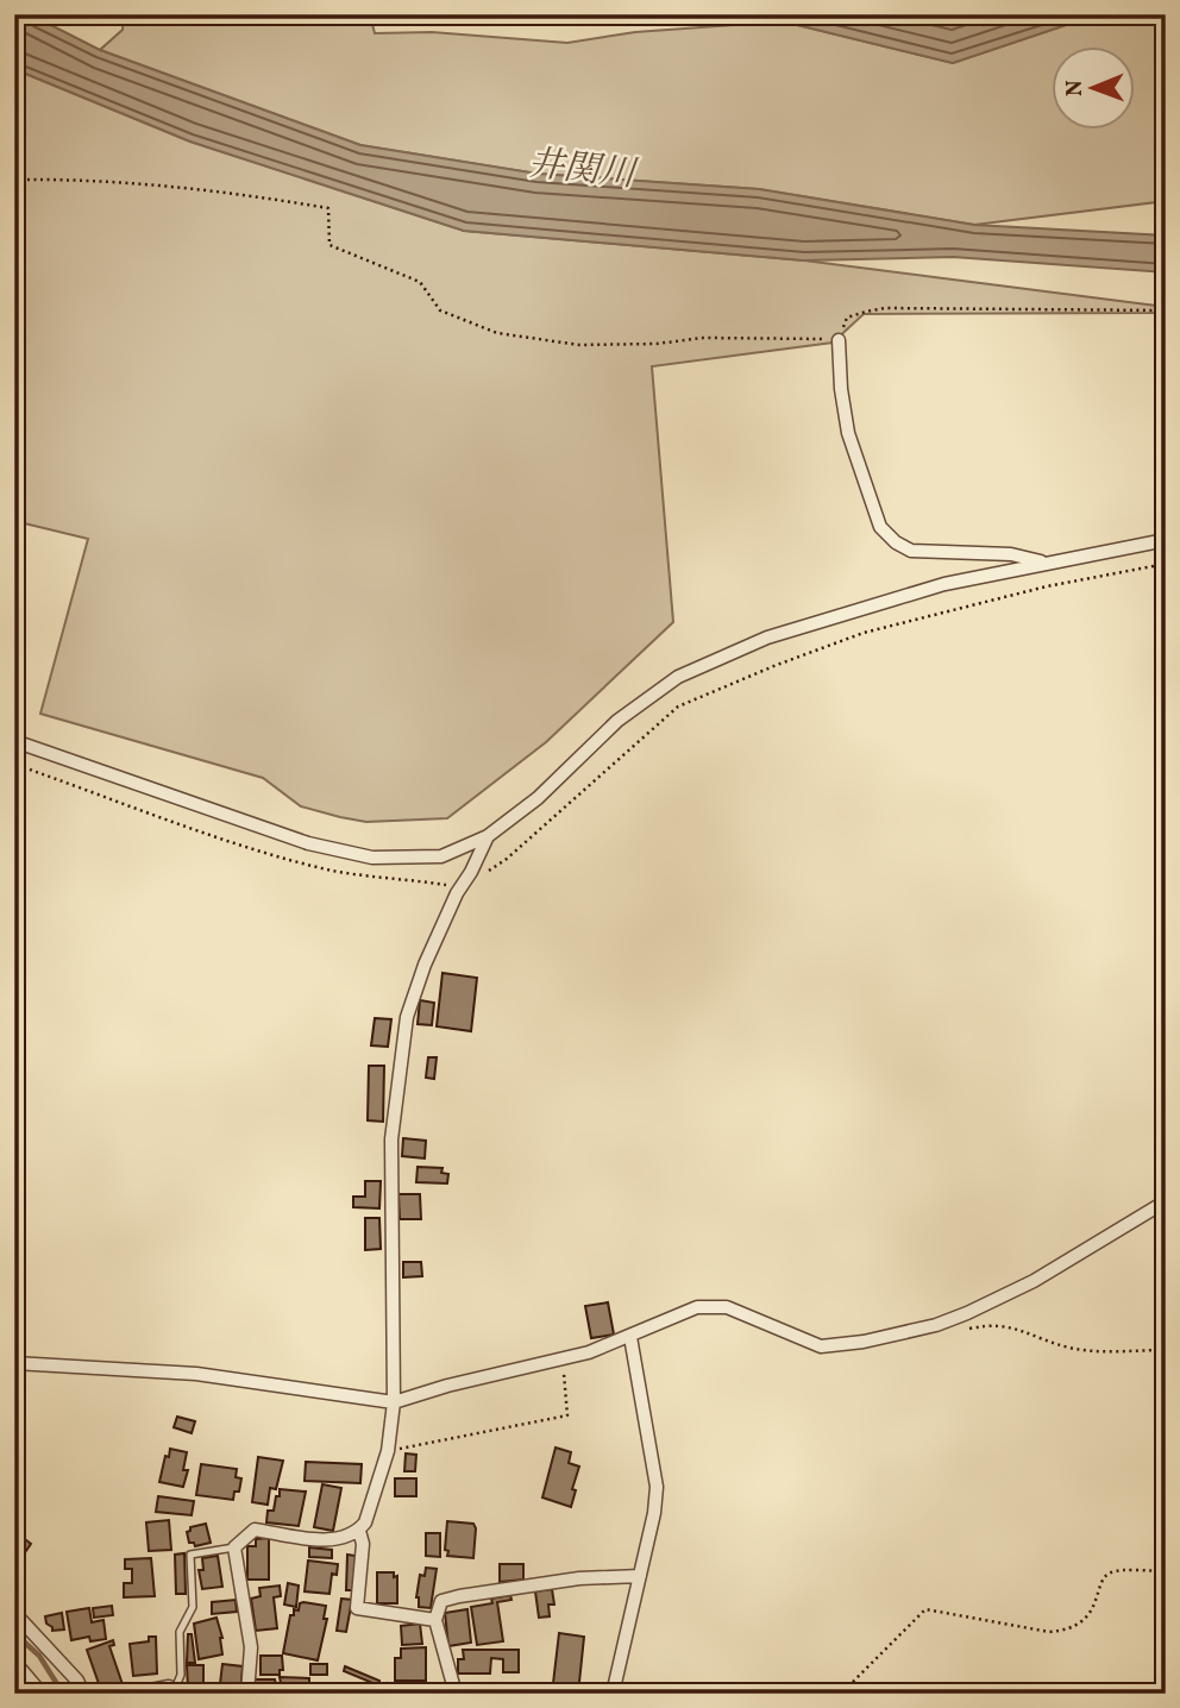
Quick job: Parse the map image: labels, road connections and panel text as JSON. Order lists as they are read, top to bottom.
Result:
{
  "water": ["井関川"],
  "north": "left"
}
